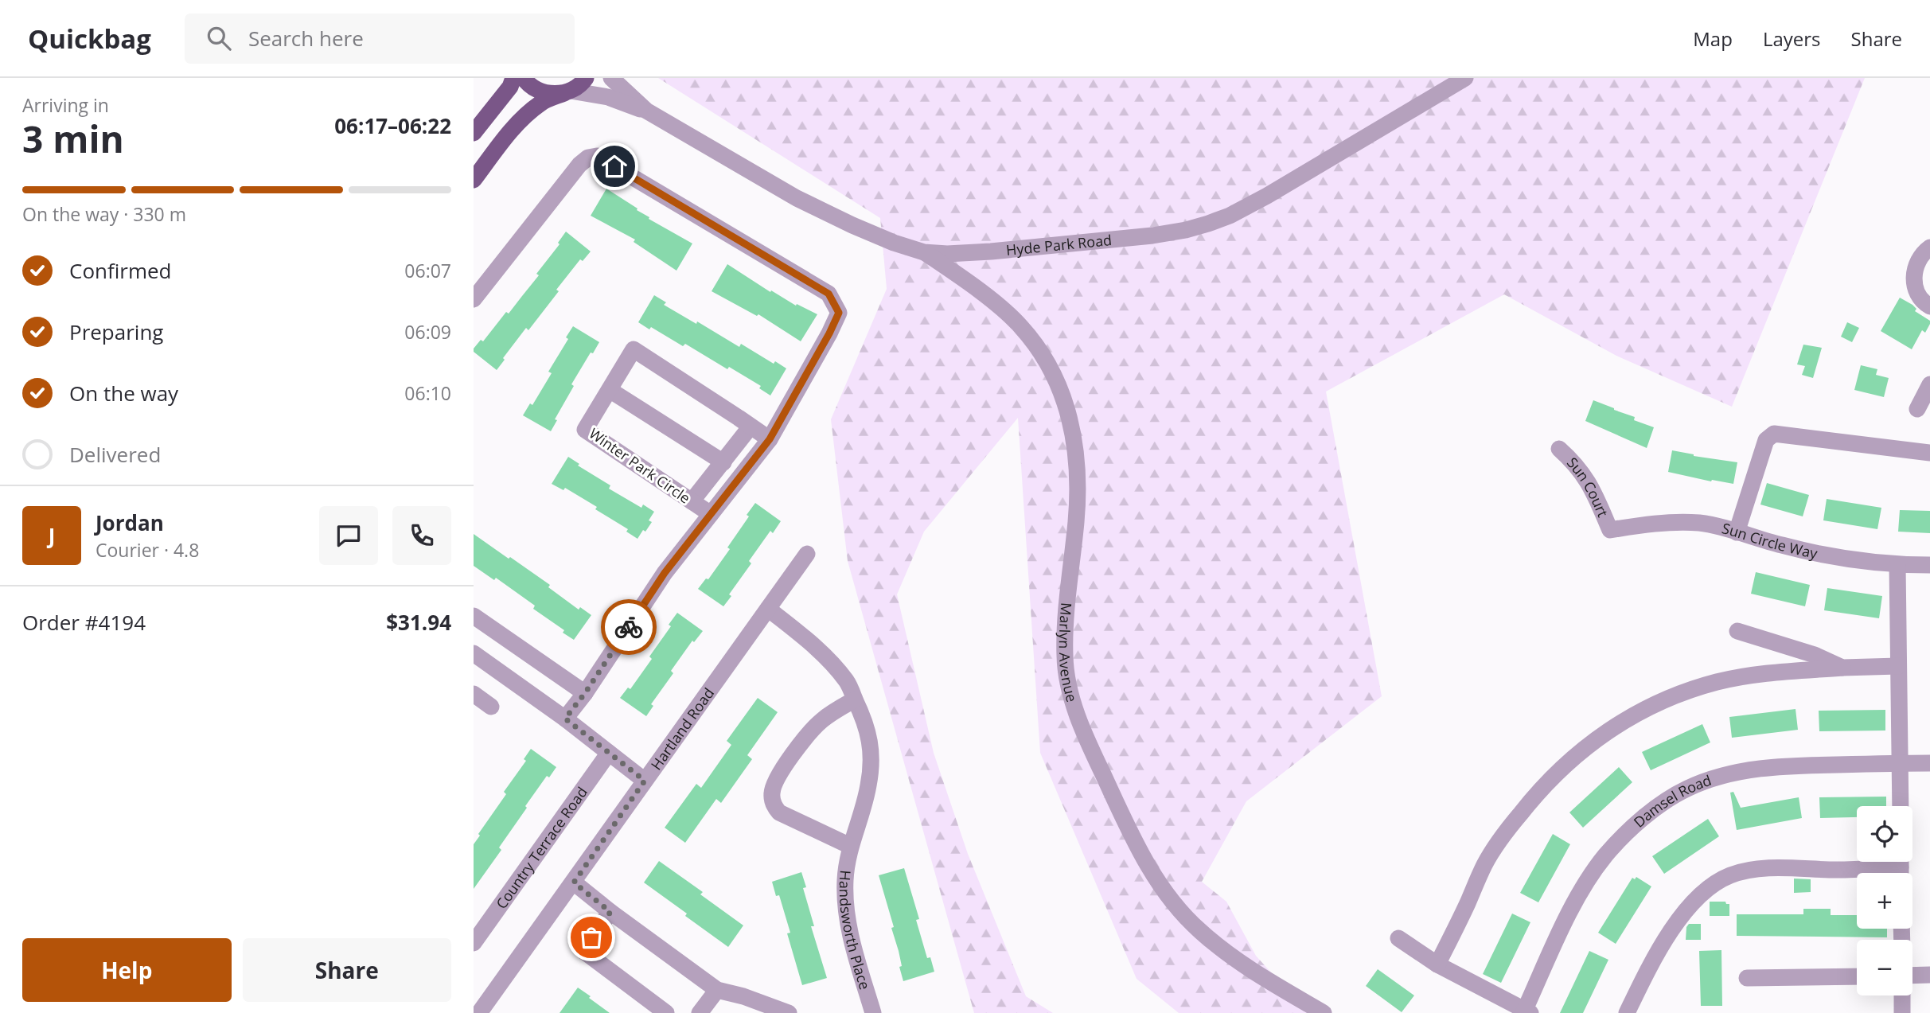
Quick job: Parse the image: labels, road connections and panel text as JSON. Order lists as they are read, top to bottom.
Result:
{
  "streets": {
    "street": [
      "Hyde Park Road",
      "Winter Park Circle",
      "Sun Court",
      "Sun Circle Way",
      "Marlyn Avenue",
      "Hartland Road",
      "Damsel Road",
      "Country Terrace Road",
      "Handsworth Place"
    ]
  },
  "crossings": [
    ["Hyde Park Road", "Marlyn Avenue"],
    ["Sun Court", "Sun Circle Way"],
    ["Hartland Road", "Handsworth Place"]
  ],
  "page": {
    "header": "Quickbag",
    "search": "Search here",
    "nav": ["Map", "Layers", "Share"],
    "heading": ["3 min", "Arriving in", "06:17–06:22"],
    "panel": [
      "Jordan",
      "Courier · 4.8",
      "Order #4194",
      "$31.94"
    ],
    "bar": "On the way · 330 m",
    "list": [
      ["Confirmed", "06:07"],
      ["Preparing", "06:09"],
      ["On the way", "06:10"],
      "Delivered"
    ],
    "round": "J",
    "map_buttons": ["+", "−"],
    "buttons": ["Help", "Share"]
  }
}
